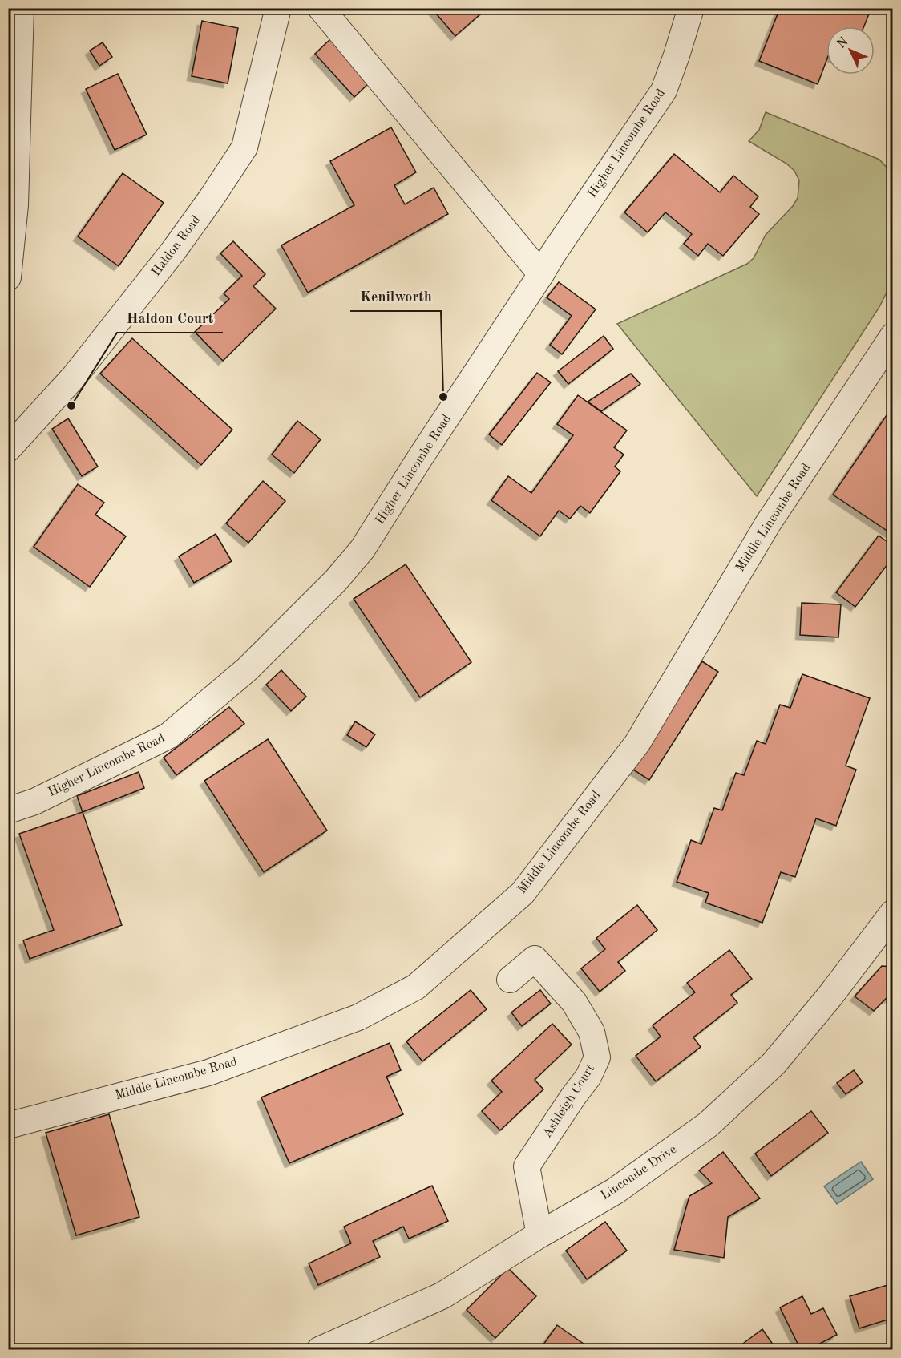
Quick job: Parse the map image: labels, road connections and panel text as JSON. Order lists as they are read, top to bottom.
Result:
{
  "streets": {
    "street": [
      "Higher Lincombe Road",
      "Haldon Road",
      "Middle Lincombe Road",
      "Ashleigh Court",
      "Lincombe Drive"
    ]
  },
  "crossings": [
    ["Ashleigh Court", "Lincombe Drive"]
  ],
  "places": ["Kenilworth", "Haldon Court"],
  "north": "top left"
}
